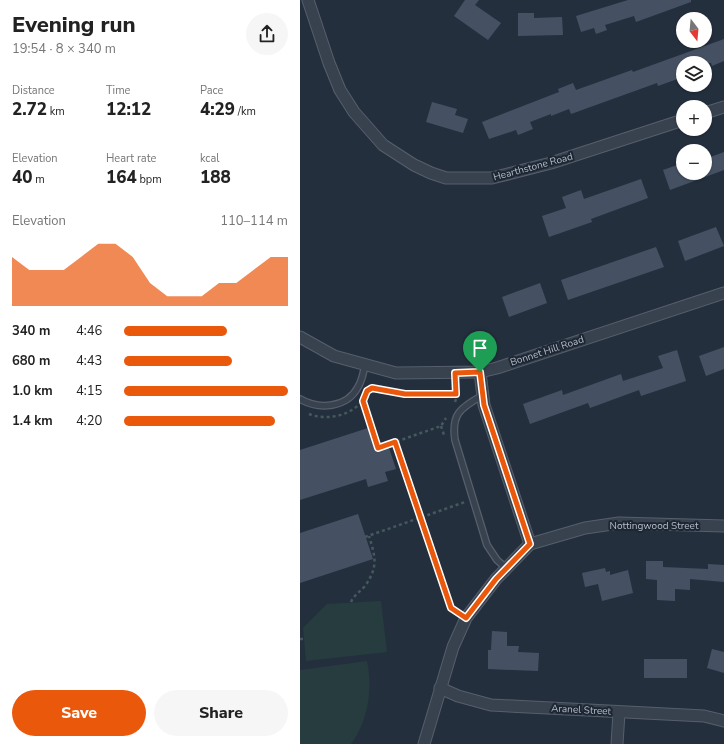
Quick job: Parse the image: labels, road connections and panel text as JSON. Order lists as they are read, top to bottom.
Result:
{
  "streets": {
    "street": [
      "Hearthstone Road",
      "Bonnet Hill Road",
      "Nottingwood Street",
      "Aranel Street"
    ]
  },
  "crossings": [
    ["Nottingwood Street", "Aranel Street"]
  ],
  "north": "bottom",
  "page": {
    "heading": ["Evening run", "19:54 · 8 × 340 m"],
    "map_buttons": ["+", "−"],
    "stats": [
      ["Distance", "2.72 km"],
      ["Time", "12:12"],
      ["Pace", "4:29 /km"],
      ["Elevation", "40 m"],
      ["Heart rate", "164 bpm"],
      ["kcal", "188"]
    ],
    "chart": ["Elevation", "110–114 m"],
    "list": [
      {
        "name": "340 m",
        "note": "4:46"
      },
      {
        "name": "680 m",
        "note": "4:43"
      },
      {
        "name": "1.0 km",
        "note": "4:15"
      },
      {
        "name": "1.4 km",
        "note": "4:20"
      }
    ],
    "buttons": ["Save", "Share"]
  }
}
